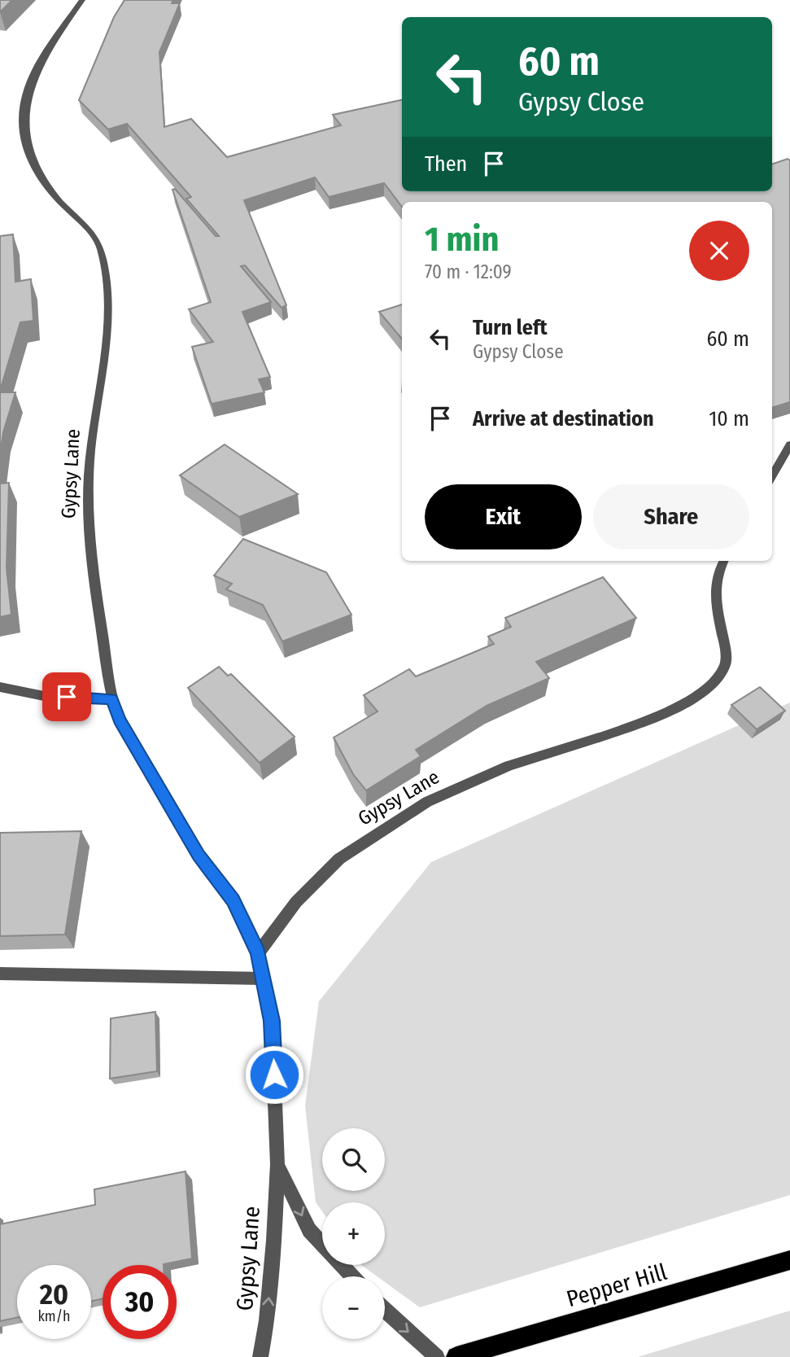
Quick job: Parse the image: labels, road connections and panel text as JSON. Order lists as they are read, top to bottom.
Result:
{
  "streets": {
    "main road": ["Pepper Hill"],
    "street": ["Gypsy Lane"]
  },
  "page": {
    "turn": ["60 m", "Gypsy Close"],
    "then": "Then",
    "heading": ["1 min", "70 m · 12:09"],
    "list": [
      {
        "name": "Turn left",
        "note": "Gypsy Close",
        "value": "60 m"
      },
      {
        "name": "Arrive at destination",
        "value": "10 m"
      }
    ],
    "buttons": ["Exit", "Share"],
    "map_buttons": ["+", "−"],
    "speed": "20 km/h",
    "limit": "30"
  }
}
